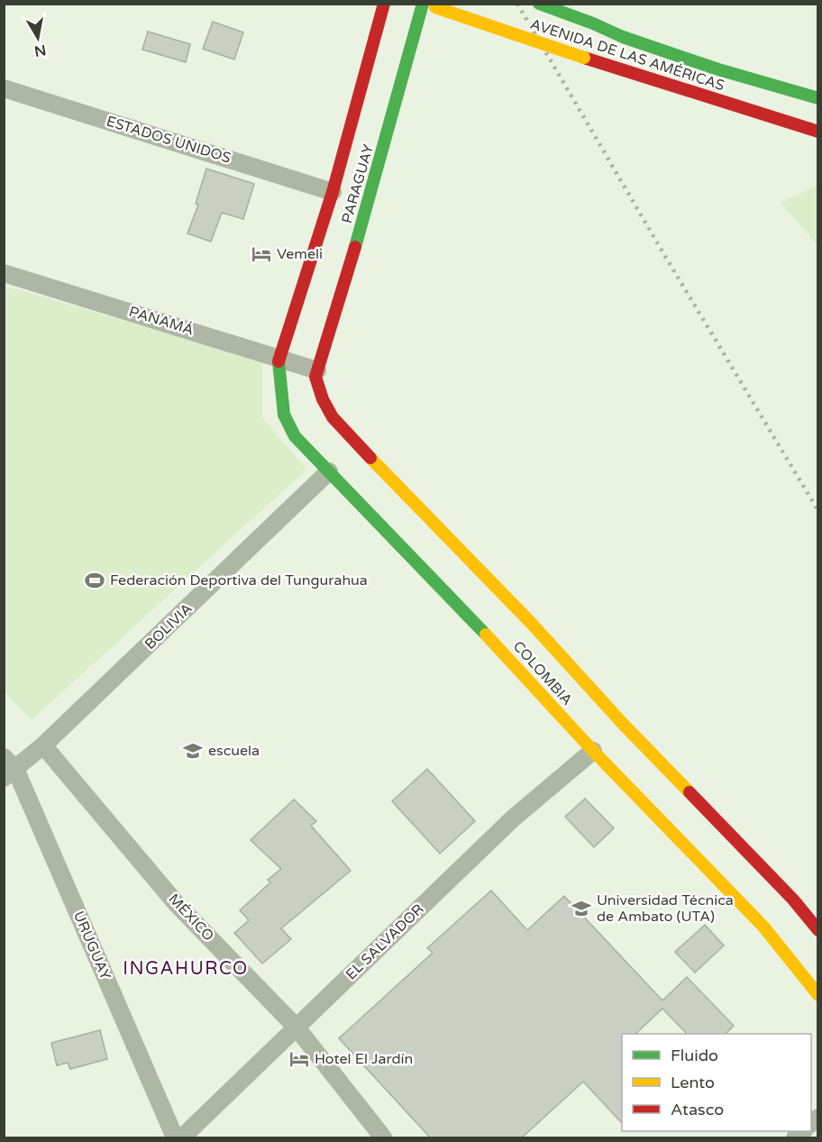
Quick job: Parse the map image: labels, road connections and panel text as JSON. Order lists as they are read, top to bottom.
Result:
{
  "streets": {
    "main road": ["AVENIDA DE LAS AMÉRICAS", "PARAGUAY", "COLOMBIA"],
    "street": [
      "ESTADOS UNIDOS",
      "PANAMÁ",
      "BOLIVIA",
      "MÉXICO",
      "EL SALVADOR",
      "URUGUAY"
    ]
  },
  "crossings": [
    ["ESTADOS UNIDOS", "PARAGUAY"],
    ["PARAGUAY", "PANAMÁ"],
    ["PARAGUAY", "COLOMBIA"],
    ["PANAMÁ", "COLOMBIA"],
    ["BOLIVIA", "COLOMBIA"],
    ["BOLIVIA", "MÉXICO"],
    ["BOLIVIA", "URUGUAY"],
    ["COLOMBIA", "EL SALVADOR"],
    ["MÉXICO", "EL SALVADOR"]
  ],
  "districts": ["INGAHURCO"],
  "places": {
    "hotel": ["Vemeli", "Hotel El Jardín"],
    "sports": ["Federación Deportiva del Tungurahua"],
    "school or university": ["escuela", "Universidad Técnica de Ambato (UTA)"]
  },
  "legend": ["Fluido", "Lento", "Atasco"],
  "north": "bottom"
}
